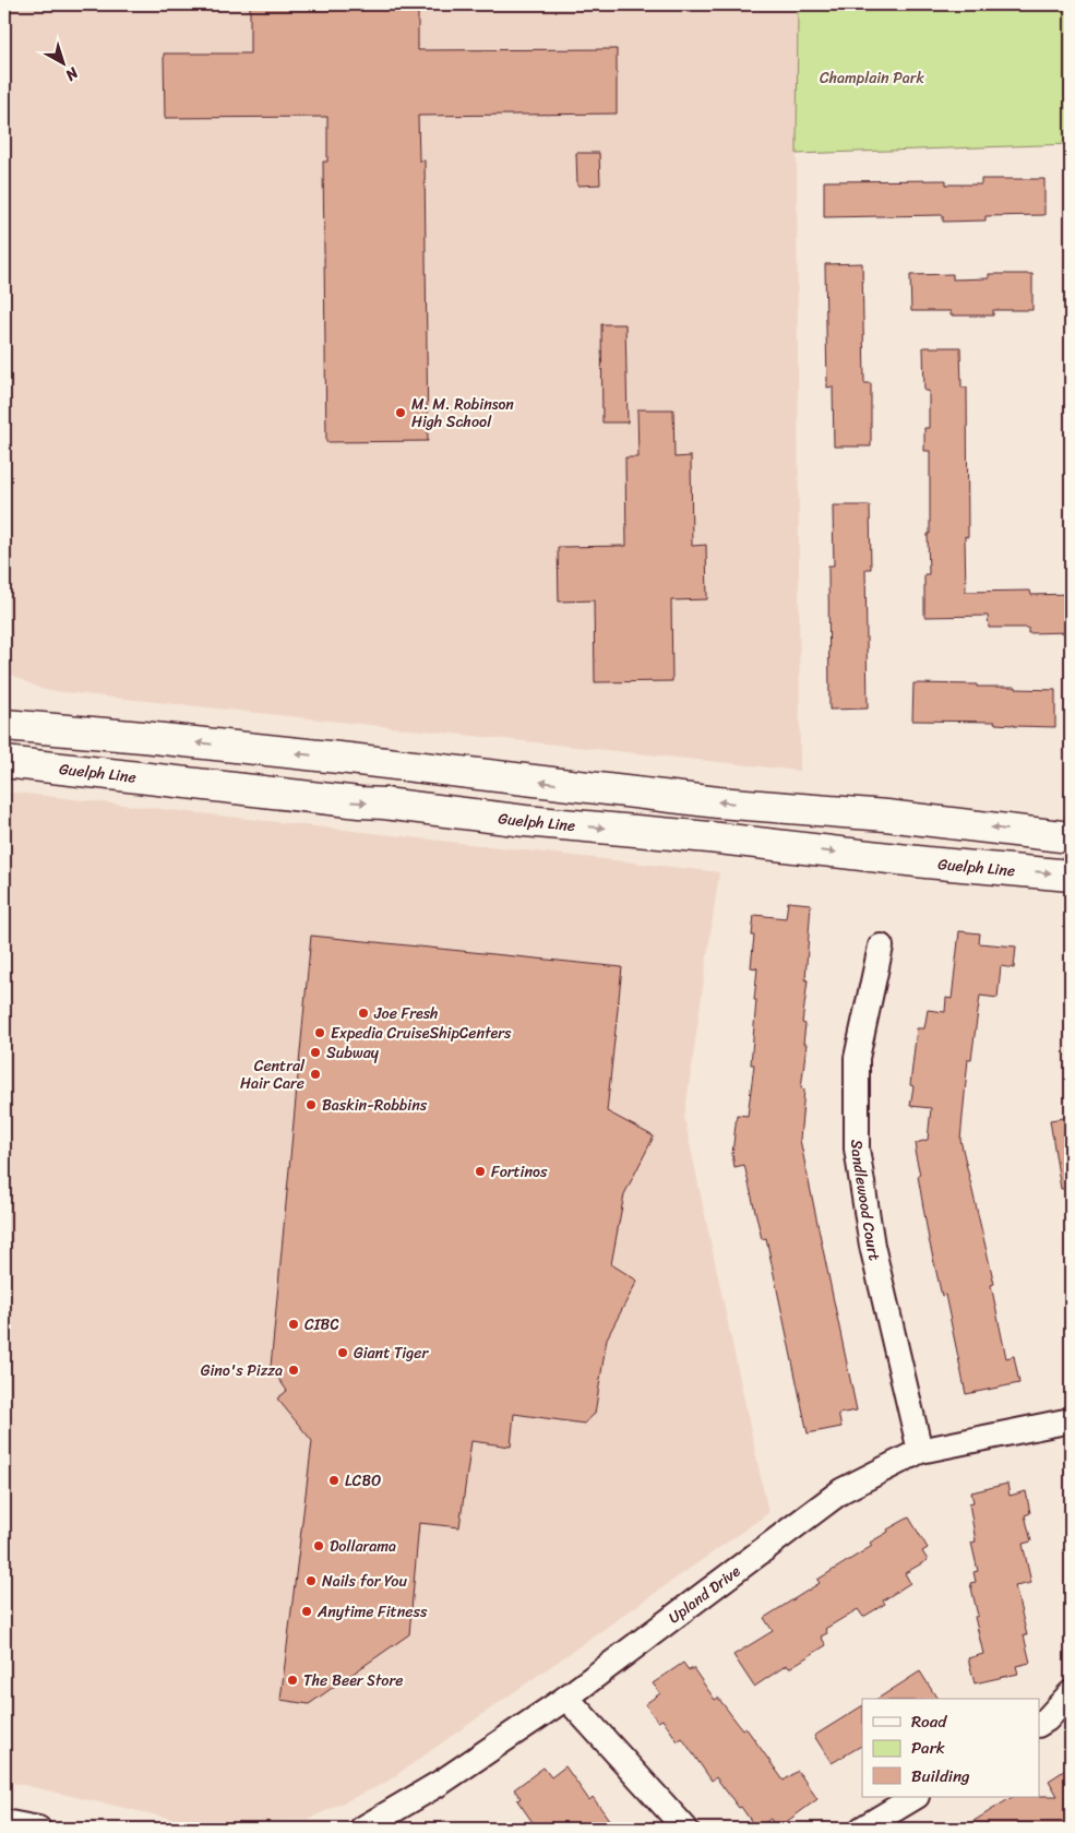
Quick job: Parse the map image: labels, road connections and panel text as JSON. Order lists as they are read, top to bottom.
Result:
{
  "streets": {
    "main road": ["Guelph Line"],
    "street": ["Sandlewood Court", "Upland Drive"]
  },
  "crossings": [
    ["Sandlewood Court", "Upland Drive"]
  ],
  "parks": ["Champlain Park"],
  "places": [
    "M. M. Robinson High School",
    "Joe Fresh",
    "Expedia CruiseShipCenters",
    "Subway",
    "Central Hair Care",
    "Baskin-Robbins",
    "Fortinos",
    "CIBC",
    "Giant Tiger",
    "Gino's Pizza",
    "LCBO",
    "Dollarama",
    "Nails for You",
    "Anytime Fitness",
    "The Beer Store"
  ],
  "legend": ["Road", "Park", "Building"],
  "north": "bottom right"
}
